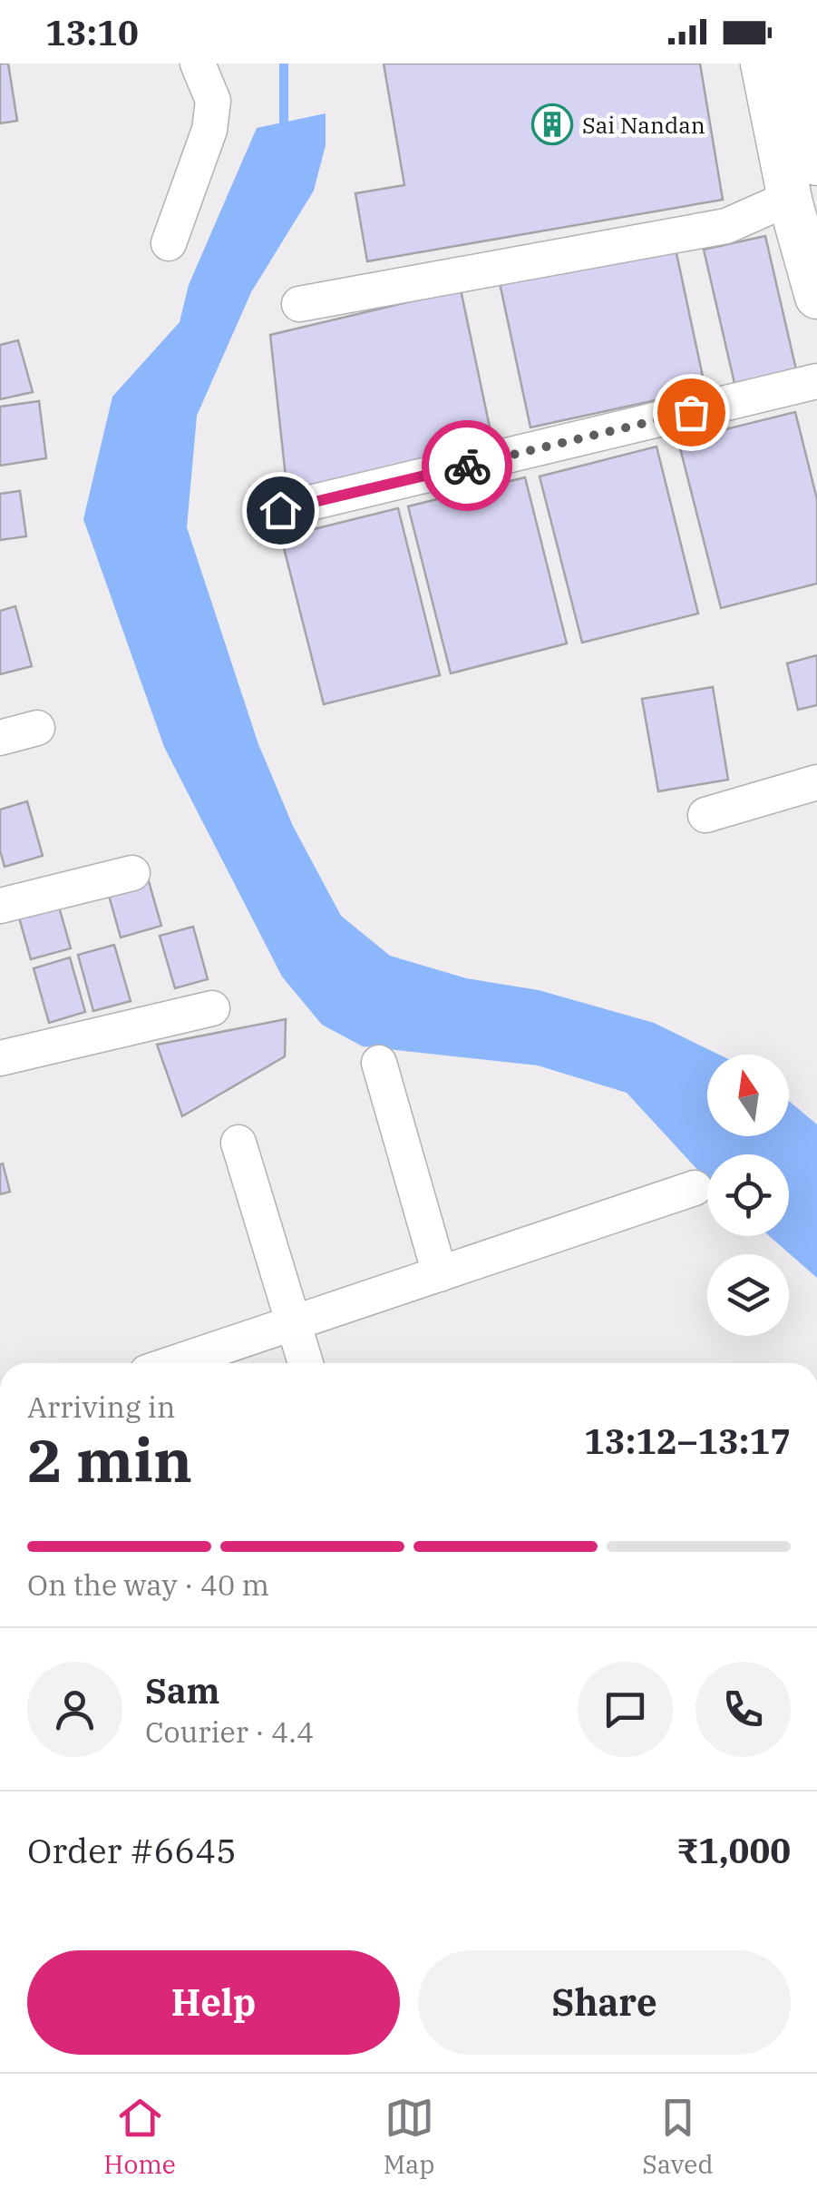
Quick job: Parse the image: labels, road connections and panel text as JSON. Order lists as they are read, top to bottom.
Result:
{
  "places": {
    "building": ["Sai Nandan"]
  },
  "north": "top",
  "page": {
    "status": "13:10",
    "heading": ["2 min", "Arriving in", "13:12–13:17"],
    "panel": [
      "Sam",
      "Courier · 4.4",
      "Order #6645",
      "₹1,000"
    ],
    "bar": "On the way · 40 m",
    "buttons": ["Help", "Share"],
    "tabs": ["Home", "Map", "Saved"]
  }
}
